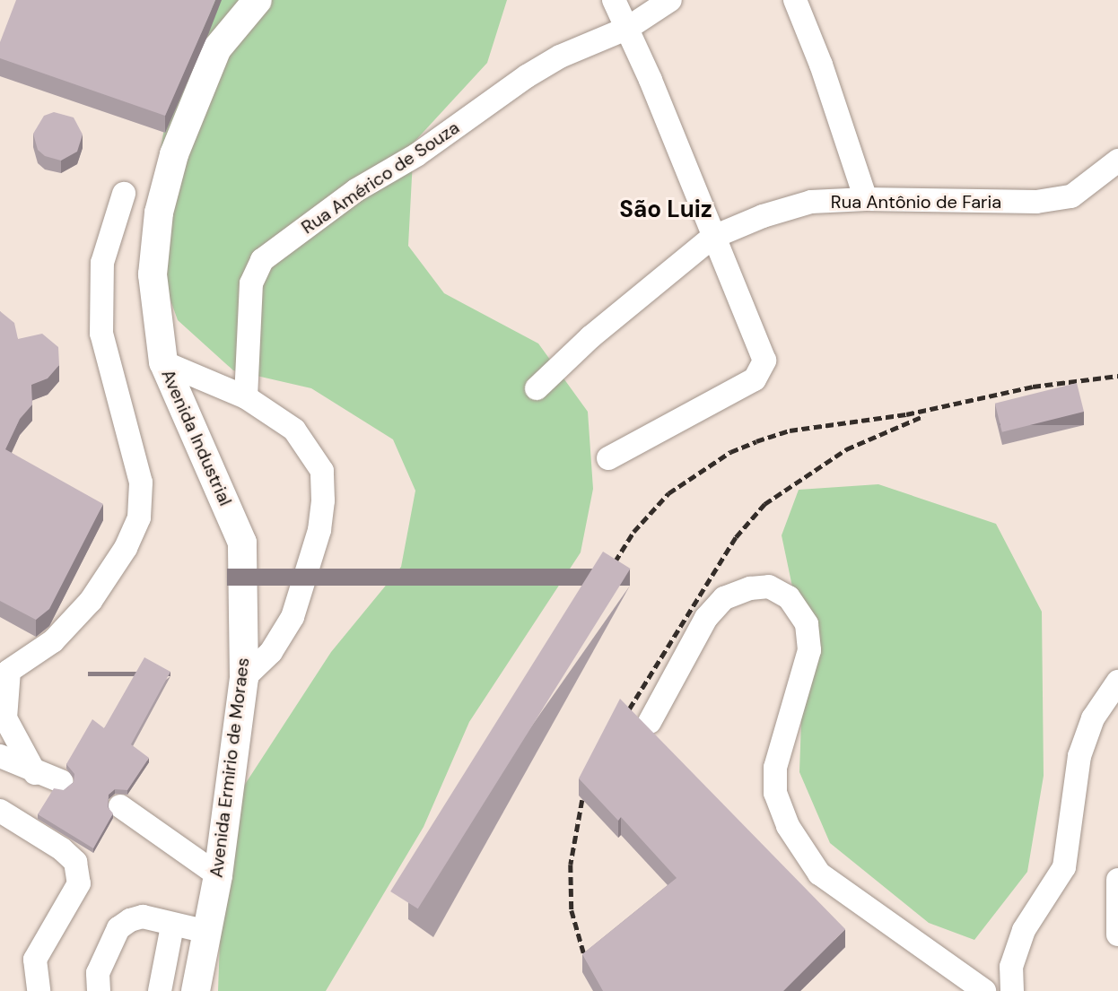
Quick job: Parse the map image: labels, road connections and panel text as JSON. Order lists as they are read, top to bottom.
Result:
{
  "streets": {
    "main road": ["Avenida Industrial", "Avenida Ermirio de Moraes"],
    "street": ["Rua Américo de Souza", "Rua Antônio de Faria"]
  },
  "crossings": [
    ["Avenida Industrial", "Avenida Ermirio de Moraes"]
  ],
  "districts": ["São Luiz"]
}
